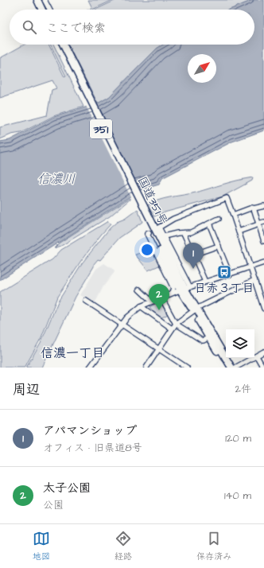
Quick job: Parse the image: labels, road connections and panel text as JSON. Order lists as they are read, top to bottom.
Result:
{
  "streets": {
    "highway": ["351", "国道351号"]
  },
  "districts": ["信濃一丁目"],
  "water": ["信濃川"],
  "places": {
    "bus stop": ["日赤３丁目"]
  },
  "north": "top right",
  "page": {
    "search": "ここで検索",
    "pins": ["1", "2"],
    "heading": ["周辺", "2件"],
    "list": [
      {
        "mark": "1",
        "name": "アパマンショップ",
        "note": "オフィス · 旧県道8号",
        "value": "120 m"
      },
      {
        "mark": "2",
        "name": "太子公園",
        "note": "公園",
        "value": "140 m"
      }
    ],
    "nav": ["地図", "経路", "保存済み"]
  }
}
